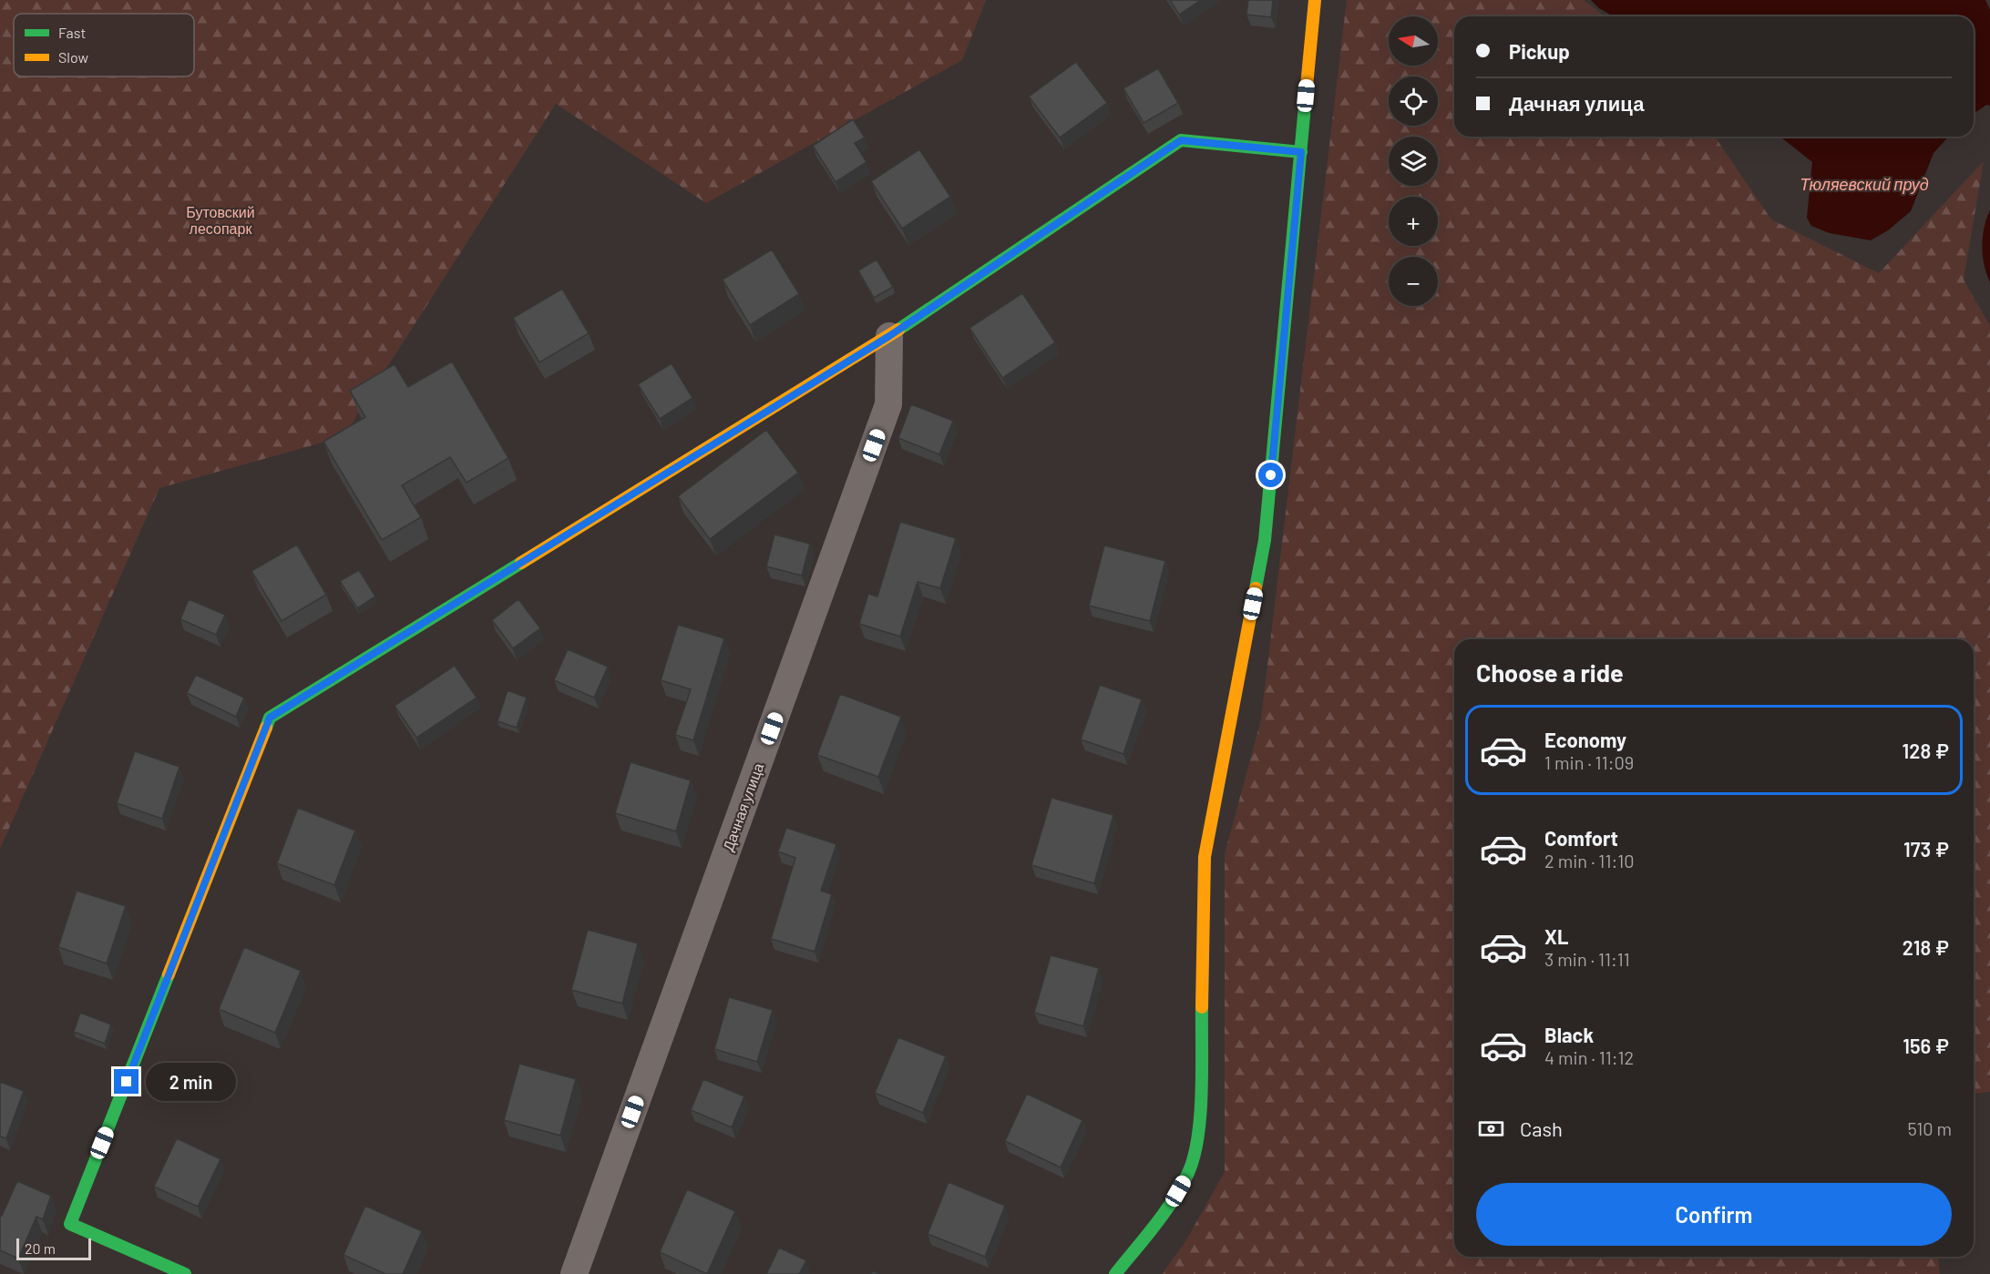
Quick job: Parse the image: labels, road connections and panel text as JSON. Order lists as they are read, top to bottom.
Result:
{
  "streets": {
    "street": ["Дачная улица"]
  },
  "water": ["Тюляевский пруд"],
  "parks": ["Бутовский лесопарк"],
  "legend": ["Fast", "Slow"],
  "scale_bar": "20 m",
  "north": "left",
  "page": {
    "map_buttons": ["+", "−"],
    "banner": ["Pickup", "Дачная улица"],
    "heading": "Choose a ride",
    "list": [
      {
        "name": "Economy",
        "note": "1 min · 11:09",
        "value": "128 ₽"
      },
      {
        "name": "Comfort",
        "note": "2 min · 11:10",
        "value": "173 ₽"
      },
      {
        "name": "XL",
        "note": "3 min · 11:11",
        "value": "218 ₽"
      },
      {
        "name": "Black",
        "note": "4 min · 11:12",
        "value": "156 ₽"
      }
    ],
    "bubble": "2 min",
    "pay": ["Cash", "510 m"],
    "buttons": "Confirm",
    "scale": "20 m"
  }
}
